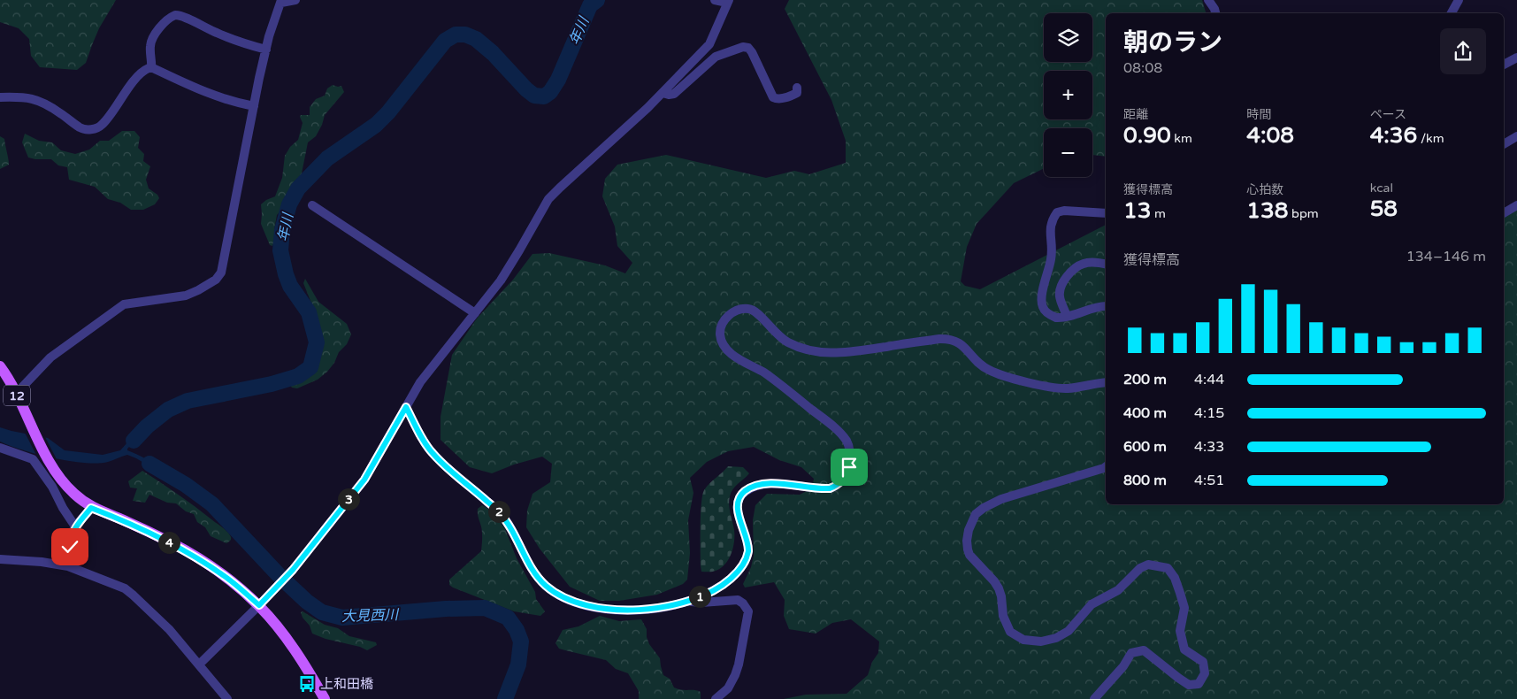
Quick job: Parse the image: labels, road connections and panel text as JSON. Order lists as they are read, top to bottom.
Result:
{
  "streets": {
    "main road": ["12"]
  },
  "water": ["年川", "大見西川"],
  "places": {
    "bus stop": ["上和田橋"]
  },
  "page": {
    "map_buttons": ["+", "−"],
    "heading": ["朝のラン", "08:08"],
    "stats": [
      ["距離", "0.90 km"],
      ["時間", "4:08"],
      ["ペース", "4:36 /km"],
      ["獲得標高", "13 m"],
      ["心拍数", "138 bpm"],
      ["kcal", "58"]
    ],
    "chart": ["獲得標高", "134–146 m"],
    "list": [
      {
        "name": "200 m",
        "note": "4:44"
      },
      {
        "name": "400 m",
        "note": "4:15"
      },
      {
        "name": "600 m",
        "note": "4:33"
      },
      {
        "name": "800 m",
        "note": "4:51"
      }
    ],
    "pins": [
      "3",
      "2",
      "4",
      "1"
    ]
  }
}
